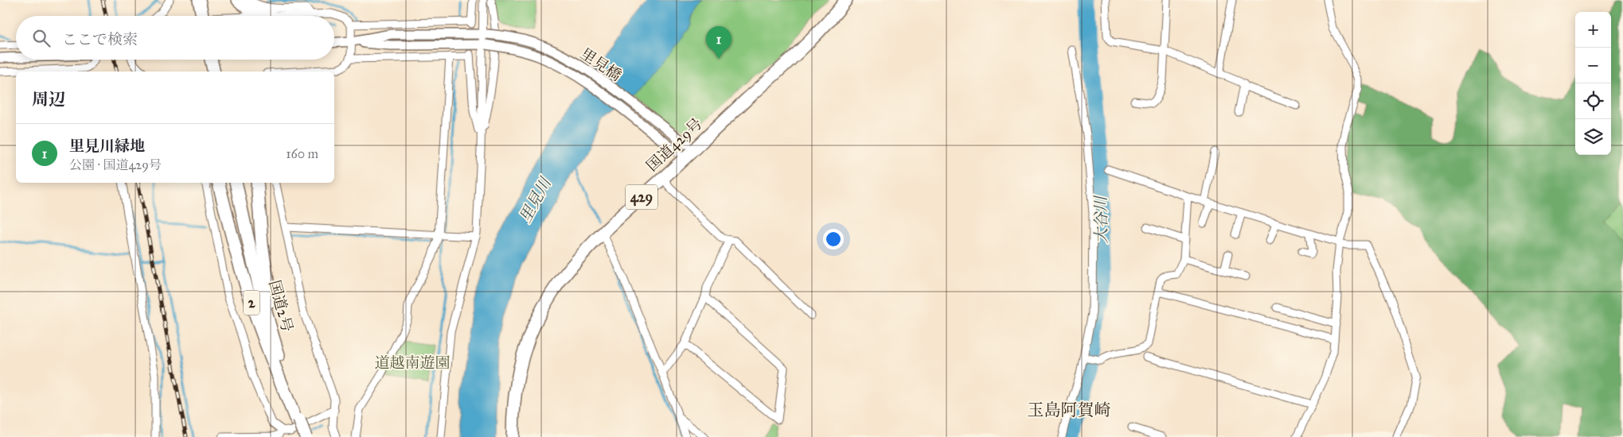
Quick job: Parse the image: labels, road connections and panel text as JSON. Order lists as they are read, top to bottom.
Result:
{
  "streets": {
    "highway": [
      "国道429号",
      "429",
      "2",
      "国道2号"
    ],
    "street": ["里見橋"]
  },
  "crossings": [
    ["里見橋", "国道429号"],
    ["2", "国道2号"]
  ],
  "districts": ["玉島阿賀崎"],
  "water": ["里見川", "大谷川"],
  "parks": ["道越南遊園"],
  "page": {
    "map_buttons": ["+", "−"],
    "search": "ここで検索",
    "pins": "1",
    "heading": "周辺",
    "list": [
      {
        "mark": "1",
        "name": "里見川緑地",
        "note": "公園 · 国道429号",
        "value": "160 m"
      }
    ]
  }
}
